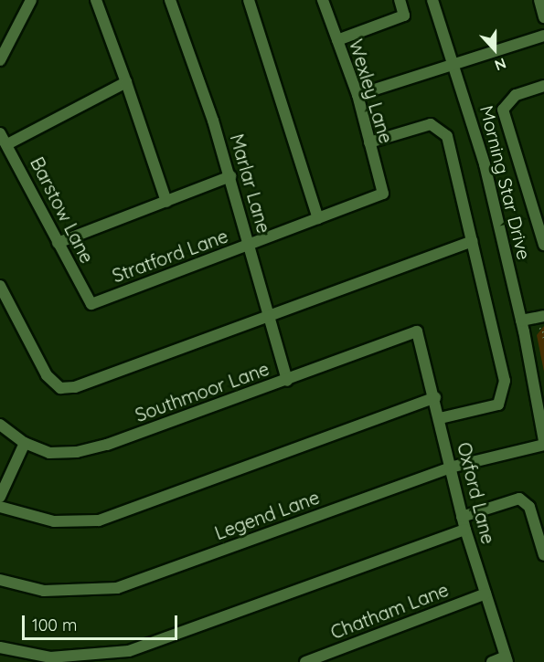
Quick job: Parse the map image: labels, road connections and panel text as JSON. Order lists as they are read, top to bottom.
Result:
{
  "streets": {
    "street": [
      "Wexley Lane",
      "Morning Star Drive",
      "Marlar Lane",
      "Barstow Lane",
      "Stratford Lane",
      "Southmoor Lane",
      "Oxford Lane",
      "Legend Lane",
      "Chatham Lane"
    ]
  },
  "crossings": [
    ["Wexley Lane", "Stratford Lane"],
    ["Morning Star Drive", "Legend Lane"],
    ["Marlar Lane", "Stratford Lane"],
    ["Marlar Lane", "Southmoor Lane"],
    ["Barstow Lane", "Stratford Lane"],
    ["Southmoor Lane", "Oxford Lane"],
    ["Oxford Lane", "Legend Lane"],
    ["Oxford Lane", "Chatham Lane"]
  ],
  "scale_bar": "100 m",
  "north": "bottom"
}
